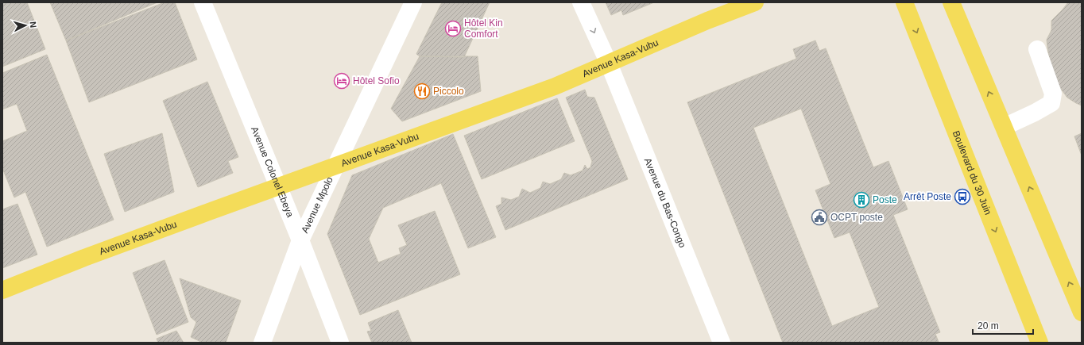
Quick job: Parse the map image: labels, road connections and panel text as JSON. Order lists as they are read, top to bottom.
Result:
{
  "streets": {
    "main road": ["Avenue Kasa-Vubu", "Boulevard du 30 Juin"],
    "street": ["Avenue Colonel Ebeya", "Avenue du Bas-Congo", "Avenue Mpolo"]
  },
  "crossings": [
    ["Avenue Kasa-Vubu", "Avenue Colonel Ebeya"],
    ["Avenue Kasa-Vubu", "Avenue du Bas-Congo"],
    ["Avenue Kasa-Vubu", "Avenue Mpolo"],
    ["Avenue Colonel Ebeya", "Avenue Mpolo"]
  ],
  "places": {
    "hotel": ["Hôtel Kin Comfort", "Hôtel Sofio"],
    "restaurant": ["Piccolo"],
    "bus stop": ["Arrêt Poste"],
    "building": ["Poste"],
    "public building": ["OCPT poste"]
  },
  "scale_bar": "20 m",
  "north": "right"
}
